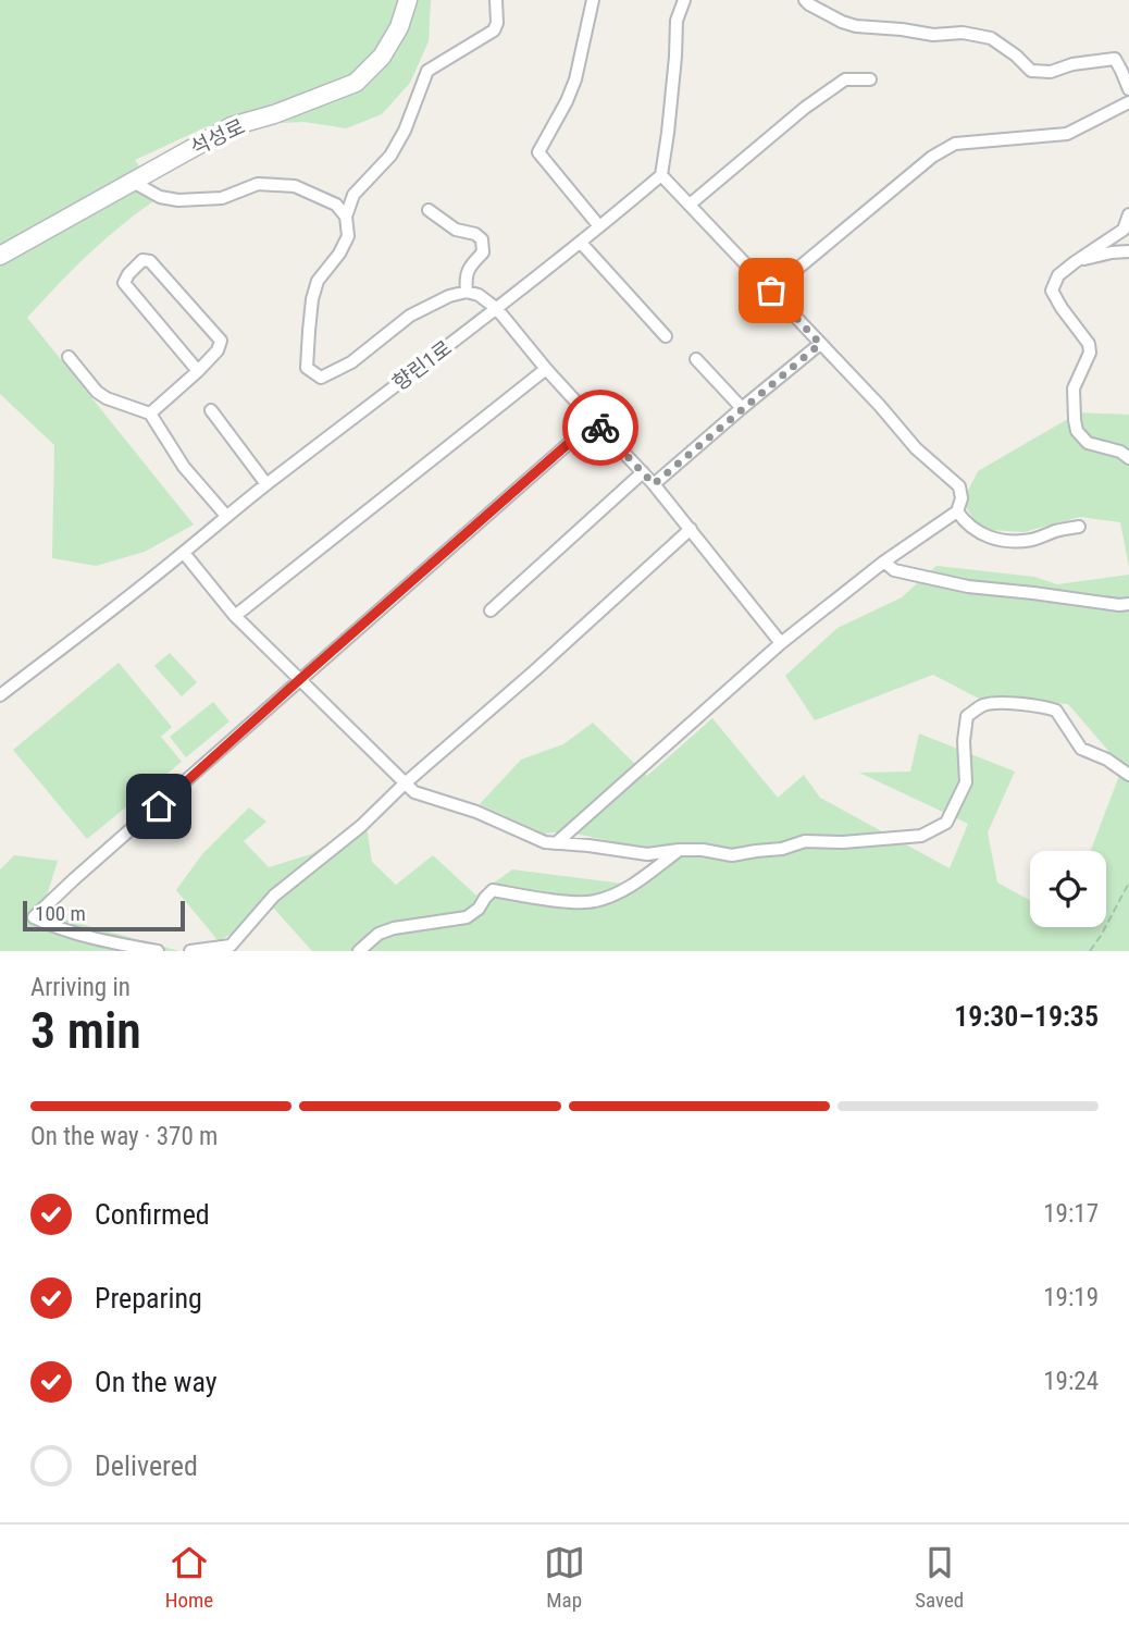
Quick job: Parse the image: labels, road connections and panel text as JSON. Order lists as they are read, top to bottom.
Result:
{
  "streets": {
    "street": ["석성로", "향린1로"]
  },
  "scale_bar": "100 m",
  "page": {
    "scale": "100 m",
    "heading": ["3 min", "Arriving in", "19:30–19:35"],
    "bar": "On the way · 370 m",
    "list": [
      ["Confirmed", "19:17"],
      ["Preparing", "19:19"],
      ["On the way", "19:24"],
      "Delivered"
    ],
    "tabs": ["Home", "Map", "Saved"]
  }
}
